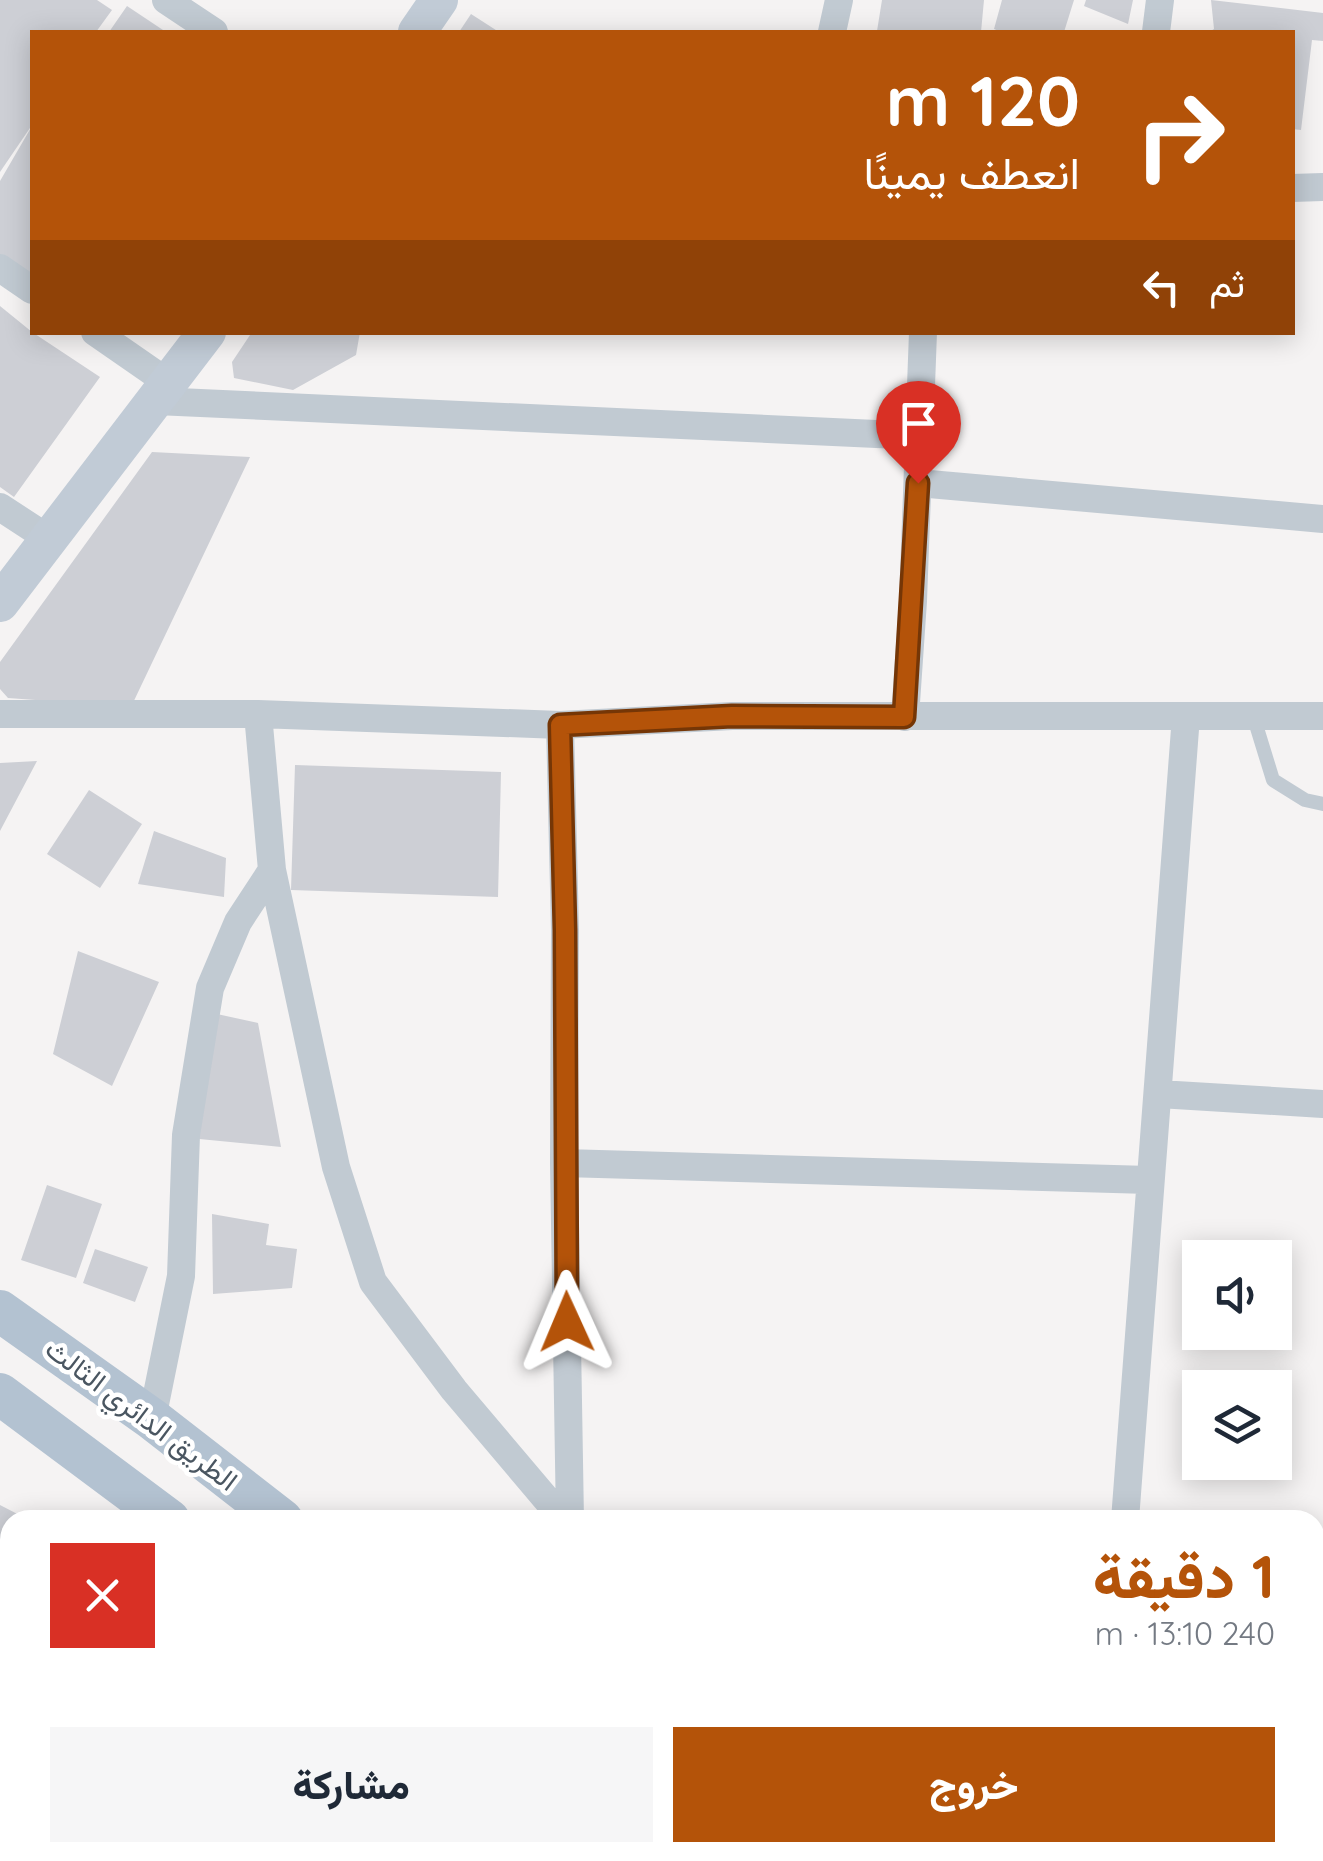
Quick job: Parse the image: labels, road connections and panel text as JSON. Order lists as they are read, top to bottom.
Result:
{
  "streets": {
    "main road": ["الطريق الدائري الثالث"]
  },
  "page": {
    "turn": ["120 m", "انعطف يمينًا"],
    "then": "ثم",
    "heading": ["1 دقيقة", "240 m · 13:10"],
    "buttons": ["خروج", "مشاركة"]
  }
}
